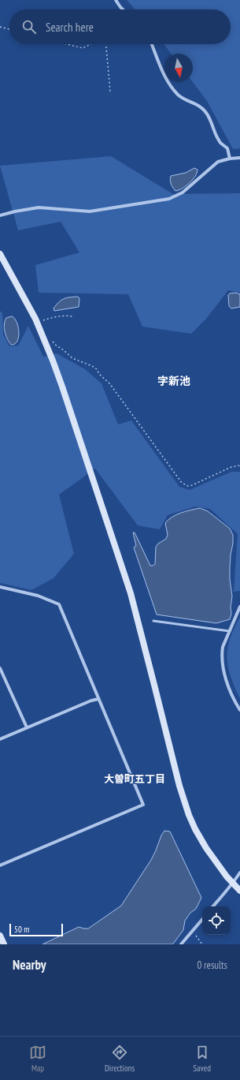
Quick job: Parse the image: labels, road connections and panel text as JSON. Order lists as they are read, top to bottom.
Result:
{
  "districts": ["字新池", "大曽町五丁目"],
  "scale_bar": "50 m",
  "north": "bottom",
  "page": {
    "search": "Search here",
    "scale": "50 m",
    "heading": ["Nearby", "0 results"],
    "nav": ["Map", "Directions", "Saved"]
  }
}
